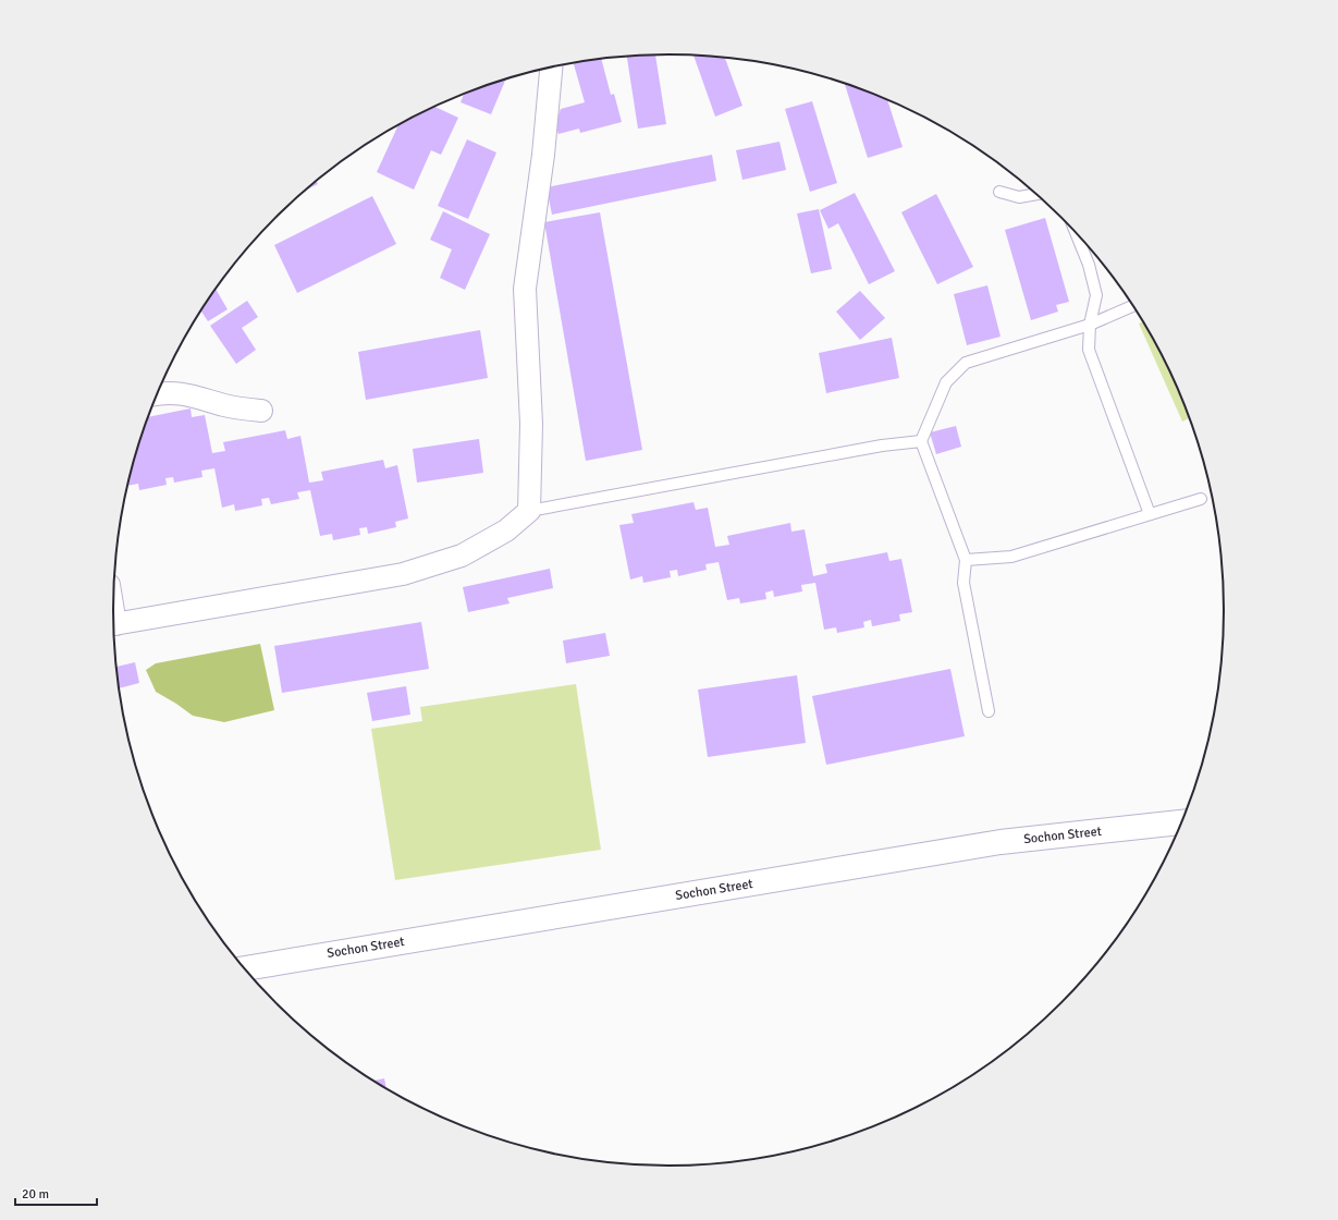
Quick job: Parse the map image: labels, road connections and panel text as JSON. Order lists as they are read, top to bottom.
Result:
{
  "streets": {
    "main road": ["Sochon Street"]
  },
  "scale_bar": "20 m"
}
